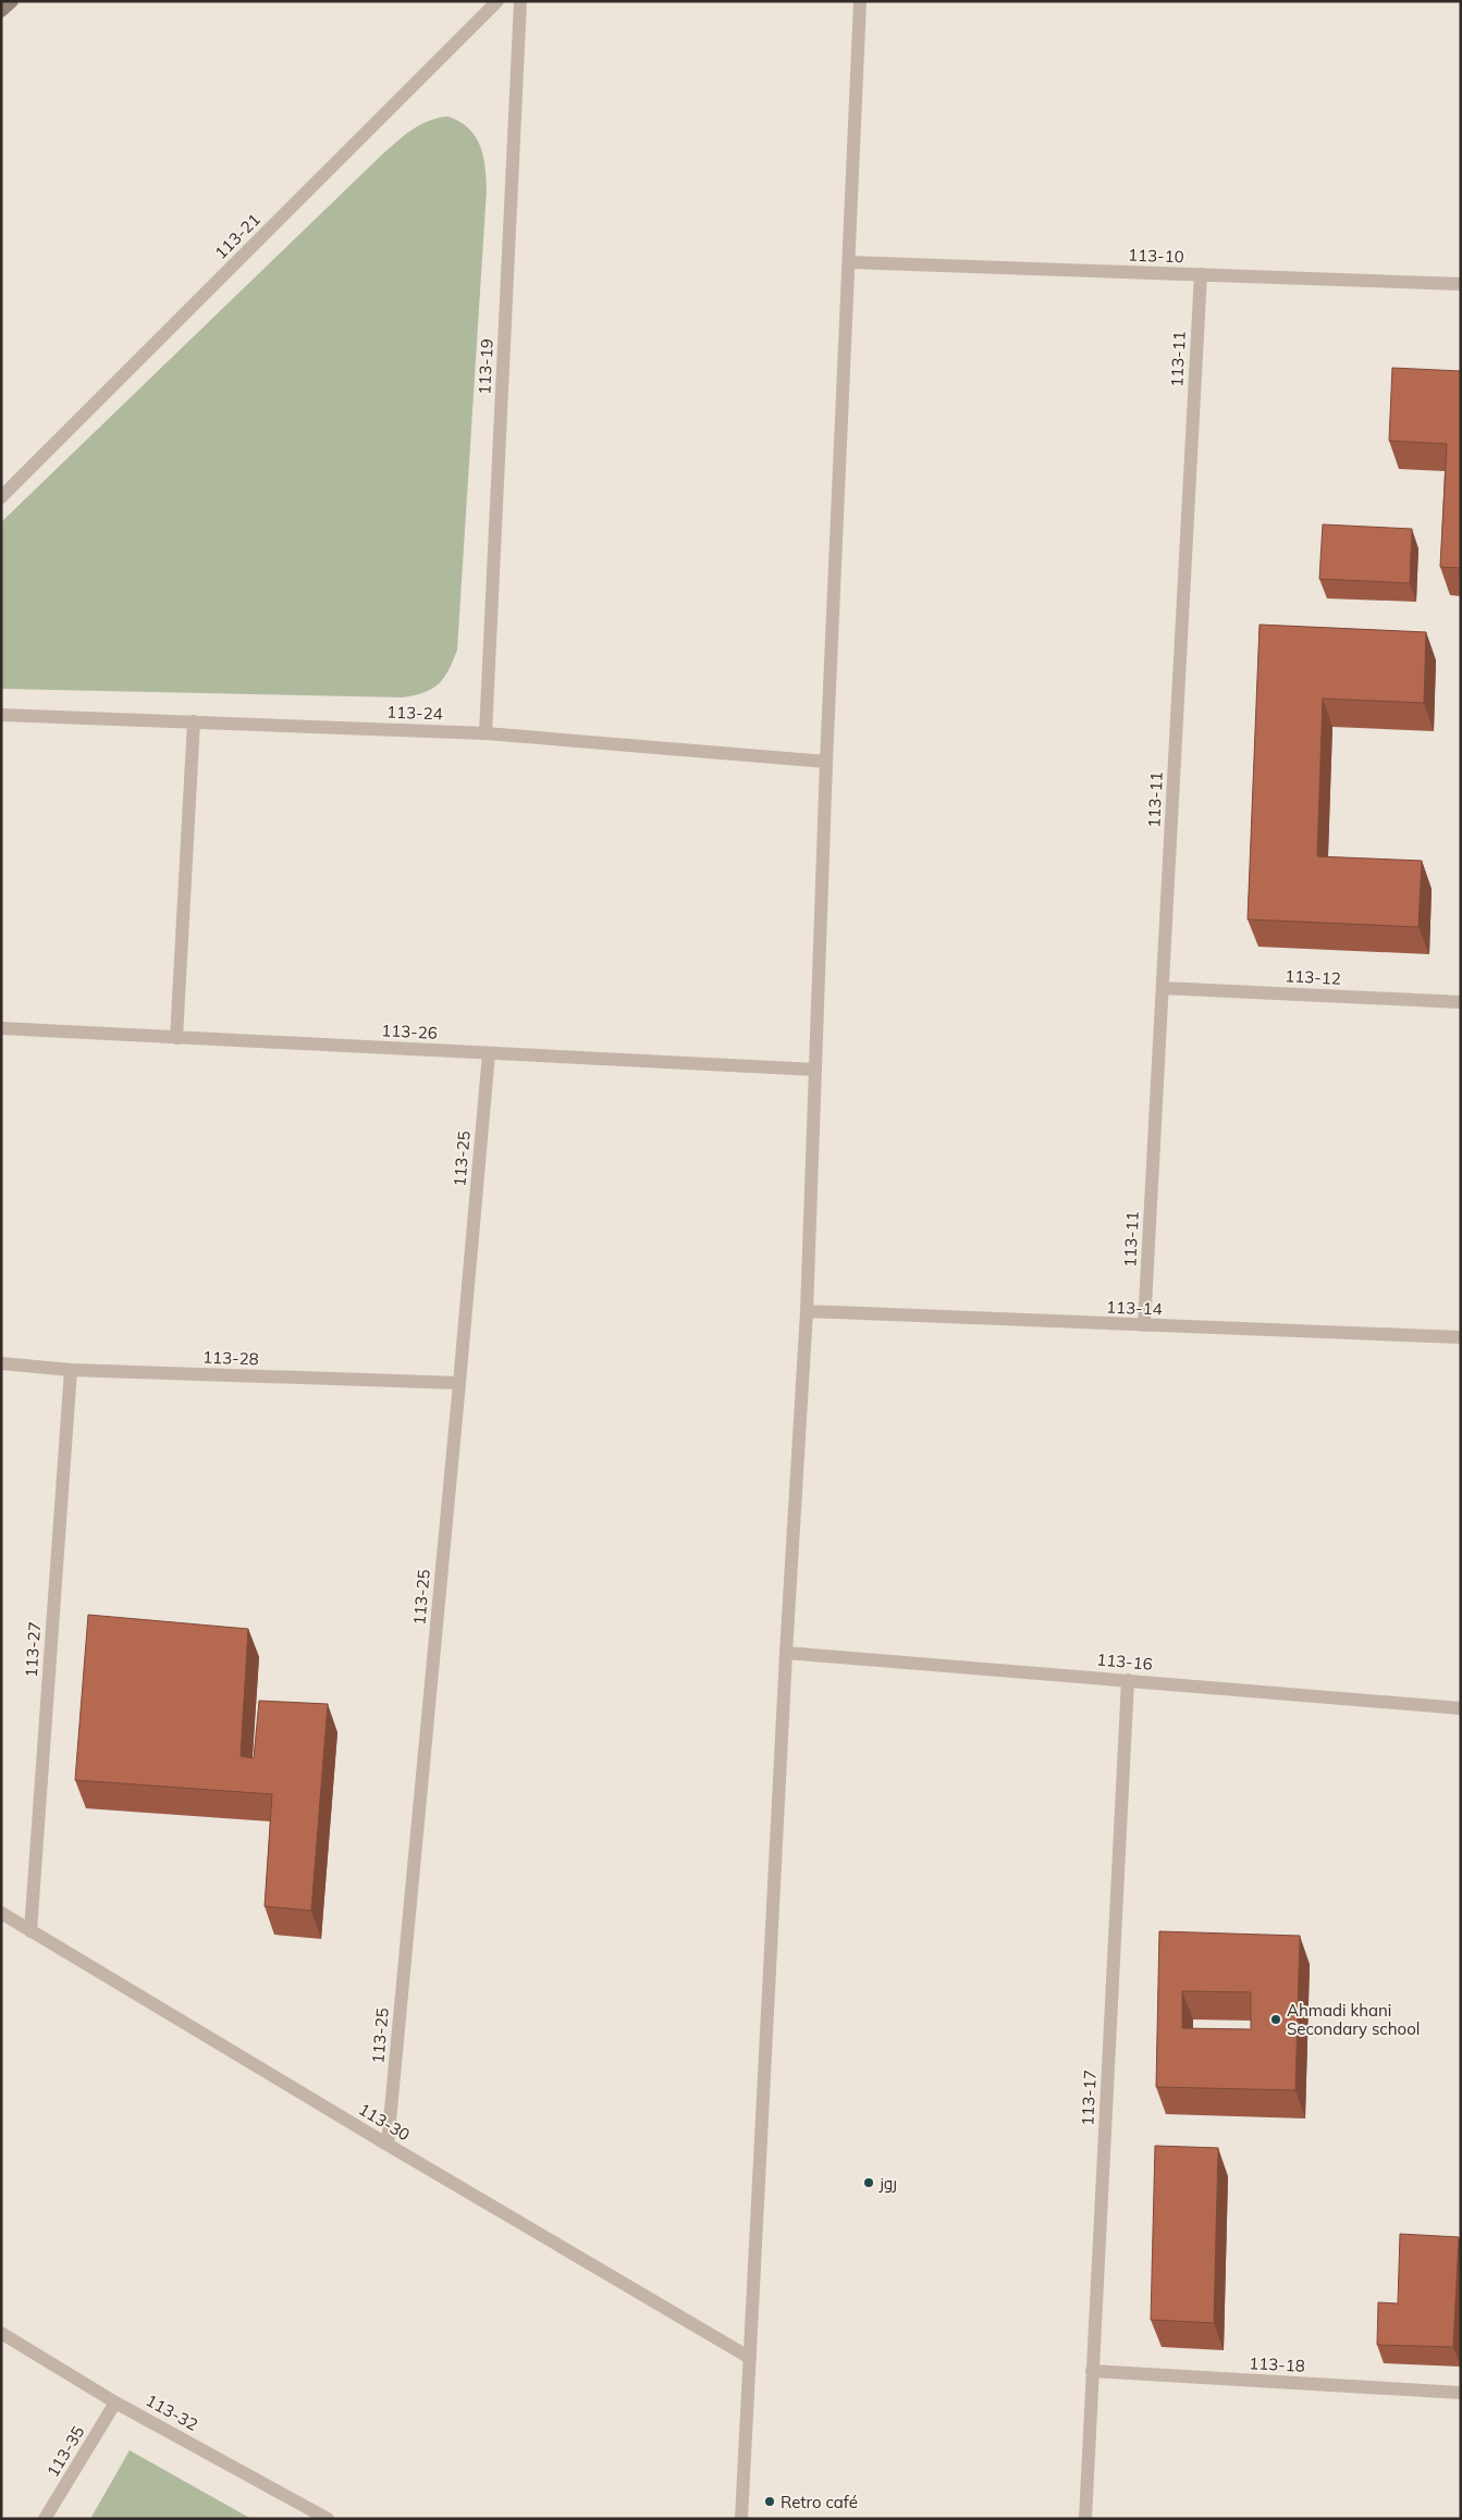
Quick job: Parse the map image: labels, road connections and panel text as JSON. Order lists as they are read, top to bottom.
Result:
{
  "streets": {
    "street": [
      "113-21",
      "113-10",
      "113-11",
      "113-19",
      "113-24",
      "113-12",
      "113-26",
      "113-25",
      "113-14",
      "113-28",
      "113-27",
      "113-16",
      "113-17",
      "113-30",
      "113-18",
      "113-32",
      "113-35"
    ]
  },
  "crossings": [
    ["113-10", "113-11"],
    ["113-11", "113-12"],
    ["113-11", "113-14"],
    ["113-19", "113-24"],
    ["113-26", "113-25"],
    ["113-25", "113-28"],
    ["113-25", "113-30"],
    ["113-28", "113-27"],
    ["113-27", "113-30"],
    ["113-16", "113-17"],
    ["113-17", "113-18"],
    ["113-32", "113-35"]
  ],
  "places": ["Ahmadi khani Secondary school", "روز", "Retro café"]
}
